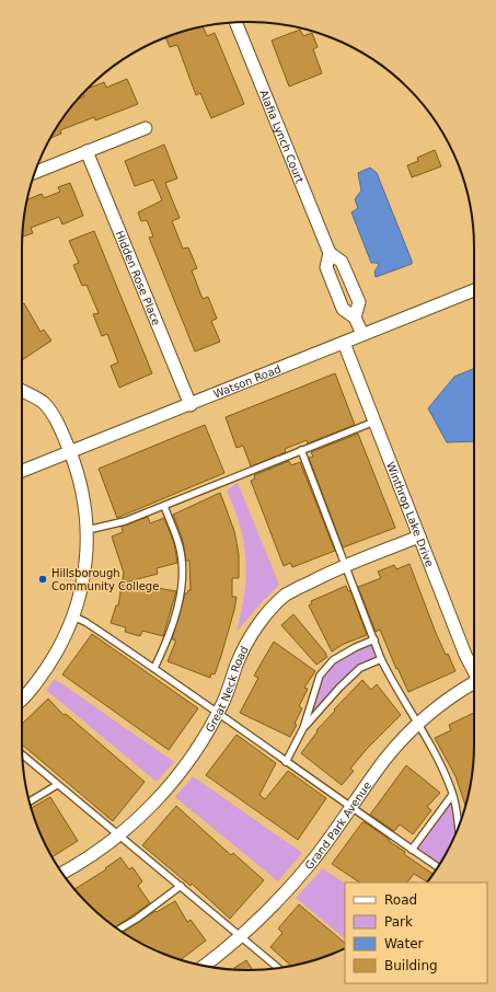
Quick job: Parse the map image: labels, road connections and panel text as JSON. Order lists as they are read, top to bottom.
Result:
{
  "streets": {
    "street": [
      "Alafia Lynch Court",
      "Hidden Rose Place",
      "Watson Road",
      "Winthrop Lake Drive",
      "Great Neck Road",
      "Grand Park Avenue"
    ]
  },
  "crossings": [
    ["Hidden Rose Place", "Watson Road"],
    ["Watson Road", "Winthrop Lake Drive"],
    ["Winthrop Lake Drive", "Great Neck Road"]
  ],
  "places": ["Hillsborough Community College"],
  "legend": [
    "Road",
    "Park",
    "Water",
    "Building"
  ]
}
